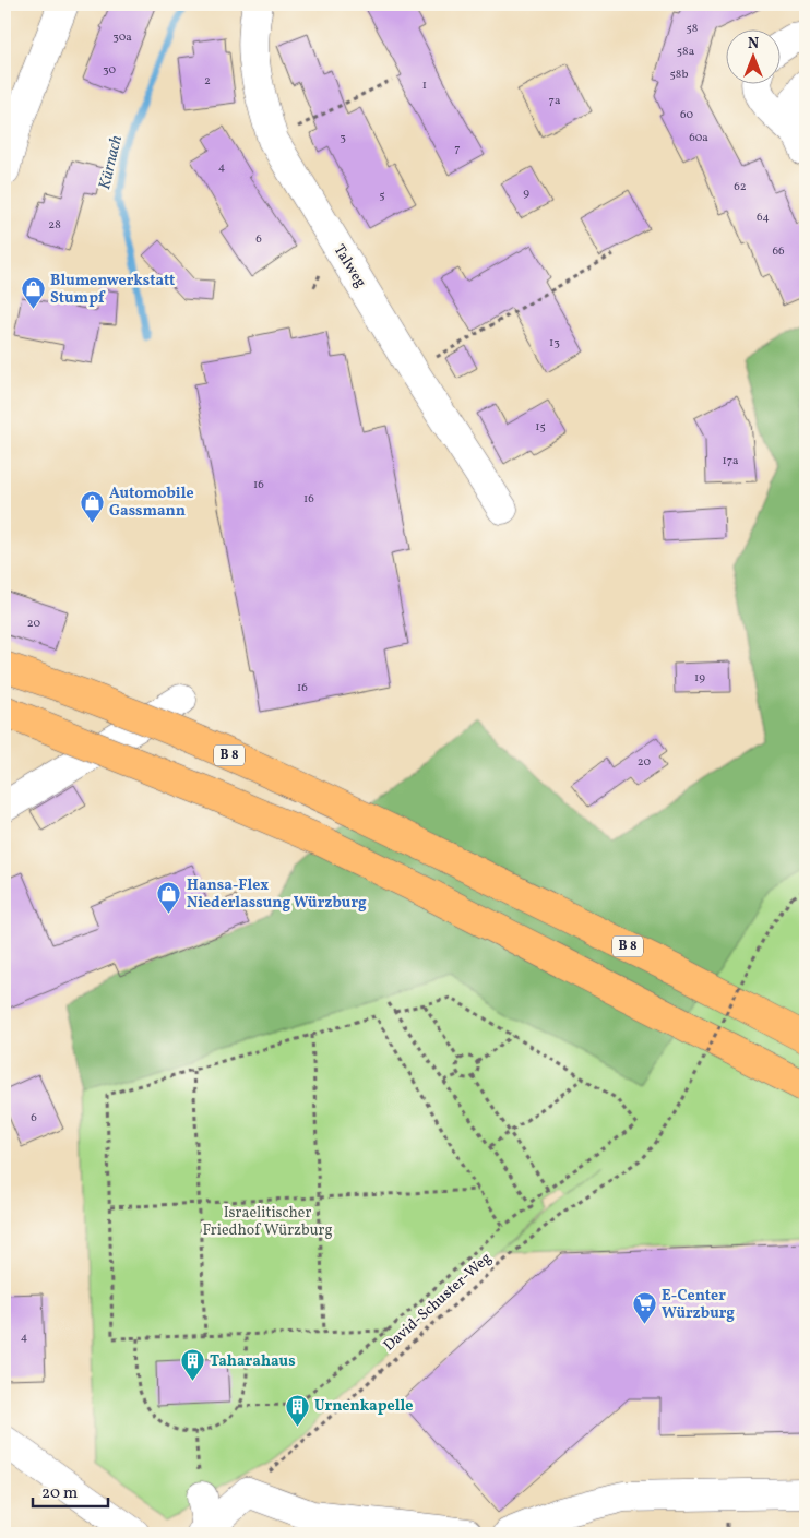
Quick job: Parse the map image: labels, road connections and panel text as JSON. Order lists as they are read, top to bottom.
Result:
{
  "streets": {
    "highway": ["B 8"],
    "street": ["Talweg"],
    "path": ["David-Schuster-Weg"]
  },
  "water": ["Kürnach"],
  "parks": ["Israelitischer Friedhof Würzburg"],
  "places": {
    "shop": ["Blumenwerkstatt Stumpf", "Automobile Gassmann", "Hansa-Flex Niederlassung Würzburg"],
    "supermarket": ["E-Center Würzburg"],
    "building": ["Taharahaus", "Urnenkapelle"]
  },
  "house_numbers": [
    "58",
    "30a",
    "58a",
    "30",
    "58b",
    "2",
    "1",
    "7a",
    "60",
    "3",
    "60a",
    "7",
    "4",
    "62",
    "9",
    "5",
    "64",
    "28",
    "6",
    "66",
    "13",
    "15",
    "17a",
    "16",
    "16",
    "20",
    "19",
    "16",
    "20",
    "6",
    "4"
  ],
  "scale_bar": "20 m",
  "north": "top"
}
